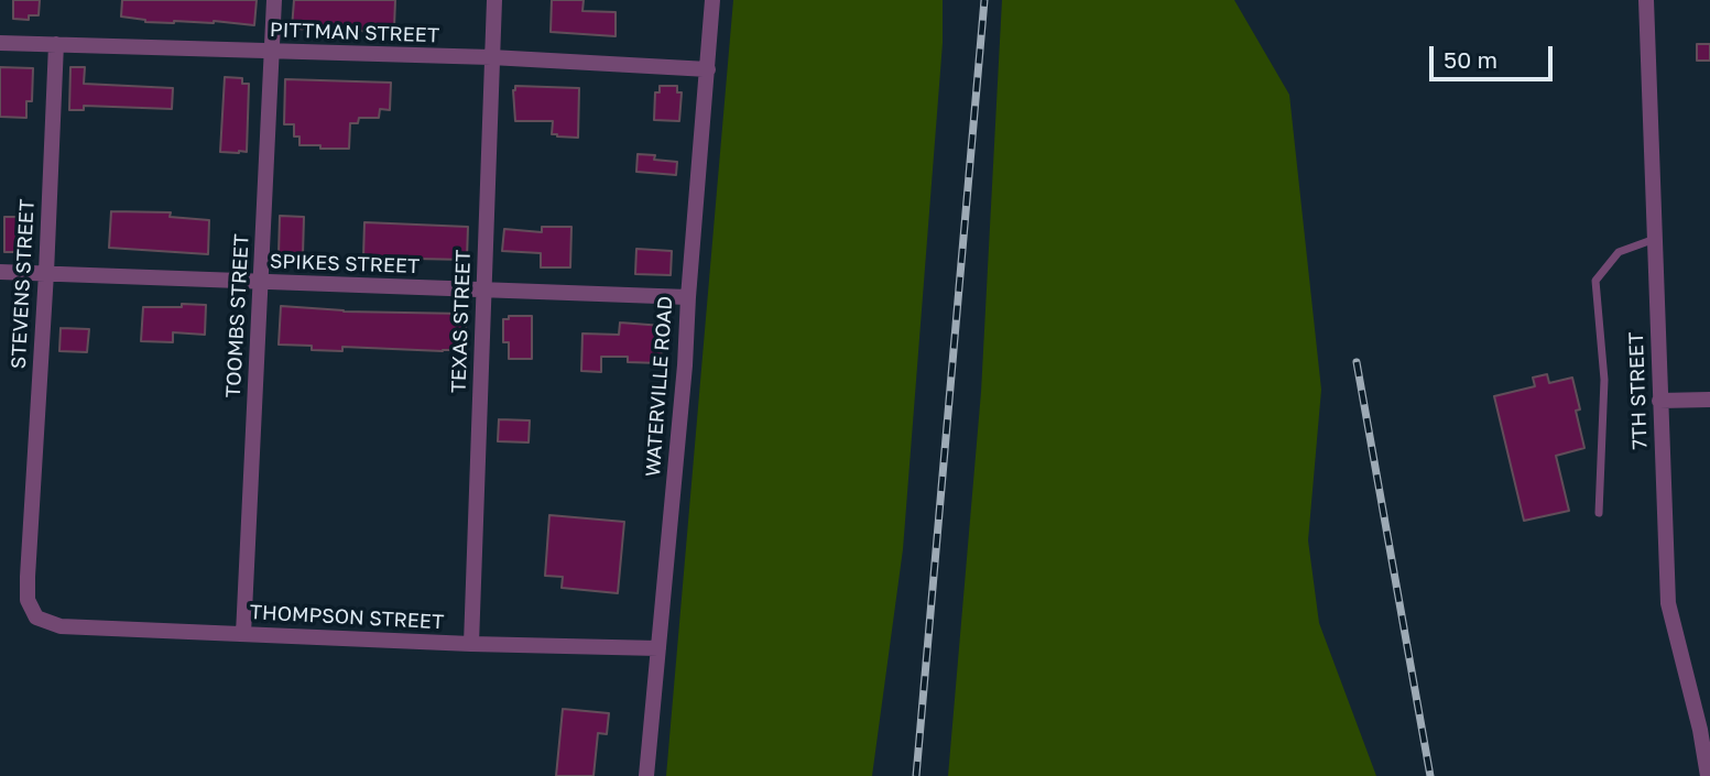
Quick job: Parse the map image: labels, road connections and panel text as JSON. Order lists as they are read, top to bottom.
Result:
{
  "streets": {
    "street": [
      "PITTMAN STREET",
      "SPIKES STREET",
      "STEVENS STREET",
      "TOOMBS STREET",
      "TEXAS STREET",
      "WATERVILLE ROAD",
      "7TH STREET",
      "THOMPSON STREET"
    ]
  },
  "crossings": [
    ["PITTMAN STREET", "STEVENS STREET"],
    ["PITTMAN STREET", "TOOMBS STREET"],
    ["PITTMAN STREET", "TEXAS STREET"],
    ["PITTMAN STREET", "WATERVILLE ROAD"],
    ["SPIKES STREET", "STEVENS STREET"],
    ["SPIKES STREET", "TOOMBS STREET"],
    ["SPIKES STREET", "TEXAS STREET"],
    ["SPIKES STREET", "WATERVILLE ROAD"],
    ["STEVENS STREET", "THOMPSON STREET"],
    ["TOOMBS STREET", "THOMPSON STREET"],
    ["TEXAS STREET", "THOMPSON STREET"],
    ["WATERVILLE ROAD", "THOMPSON STREET"]
  ],
  "scale_bar": "50 m"
}
